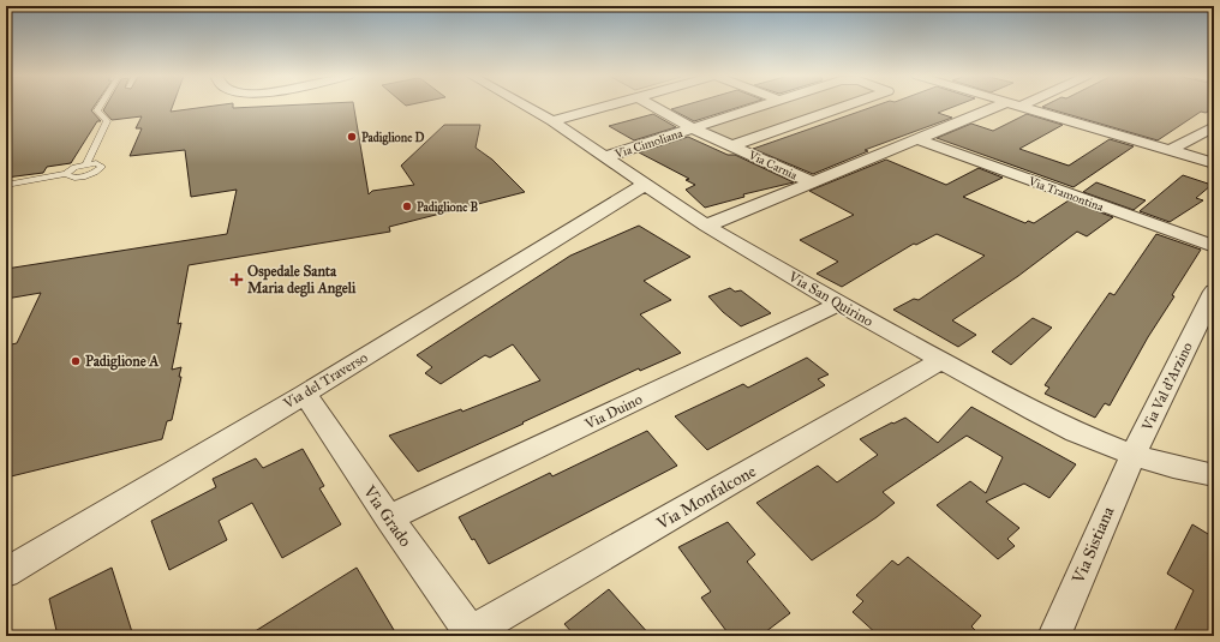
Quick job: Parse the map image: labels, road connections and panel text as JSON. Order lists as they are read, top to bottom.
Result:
{
  "streets": {
    "street": [
      "Via Cimoliana",
      "Via Carnia",
      "Via Tramontina",
      "Via San Quirino",
      "Via del Traverso",
      "Via Val d'Arzino",
      "Via Duino",
      "Via Monfalcone",
      "Via Grado",
      "Via Sistiana"
    ]
  },
  "crossings": [
    ["Via Cimoliana", "Via Carnia"],
    ["Via Cimoliana", "Via San Quirino"],
    ["Via San Quirino", "Via del Traverso"],
    ["Via San Quirino", "Via Val d'Arzino"],
    ["Via San Quirino", "Via Duino"],
    ["Via San Quirino", "Via Monfalcone"],
    ["Via San Quirino", "Via Sistiana"],
    ["Via del Traverso", "Via Grado"],
    ["Via Val d'Arzino", "Via Sistiana"],
    ["Via Duino", "Via Grado"],
    ["Via Monfalcone", "Via Grado"]
  ],
  "places": {
    "other": ["Padiglione D", "Padiglione B", "Padiglione A"],
    "health": ["Ospedale Santa Maria degli Angeli"]
  }
}
